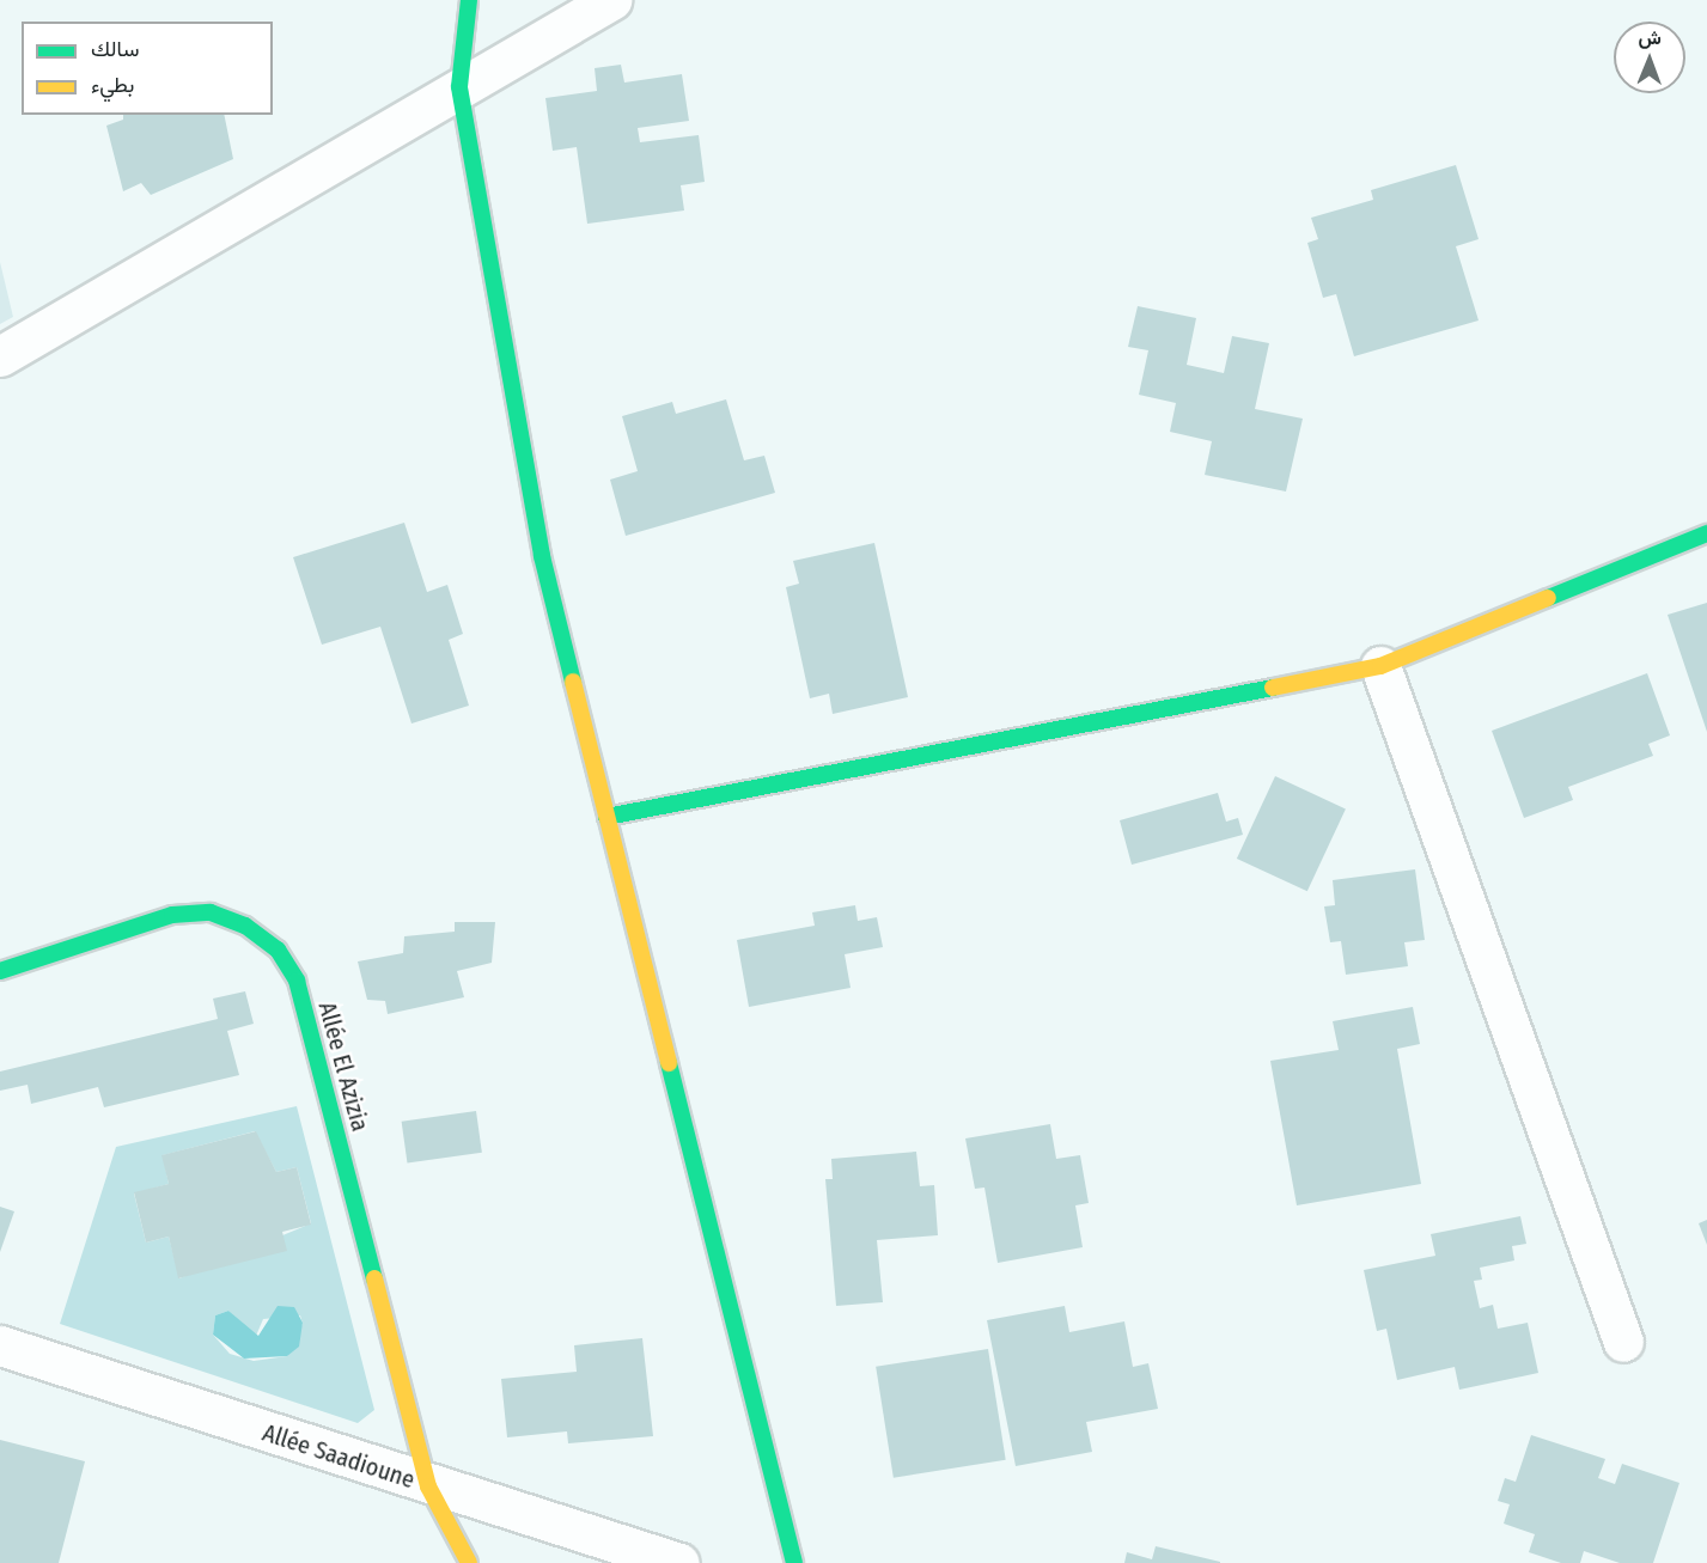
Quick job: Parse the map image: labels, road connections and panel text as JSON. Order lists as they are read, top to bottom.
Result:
{
  "streets": {
    "street": ["Allée El Azizia", "Allée Saadioune"]
  },
  "crossings": [
    ["Allée El Azizia", "Allée Saadioune"]
  ],
  "legend": ["سالك", "بطيء"],
  "north": "top"
}
